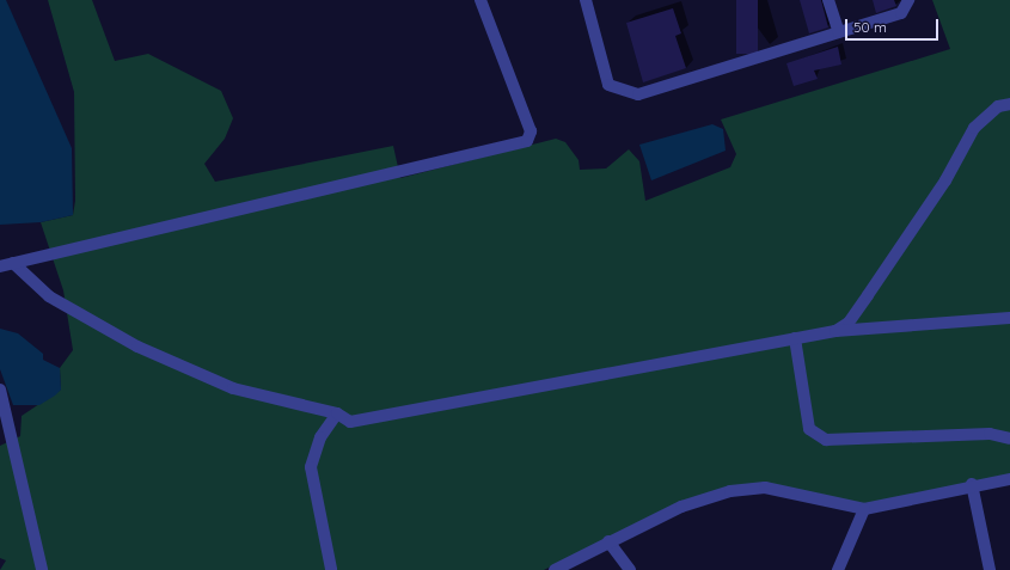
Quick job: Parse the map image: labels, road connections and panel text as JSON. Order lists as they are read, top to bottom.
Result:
{
  "scale_bar": "50 m"
}
